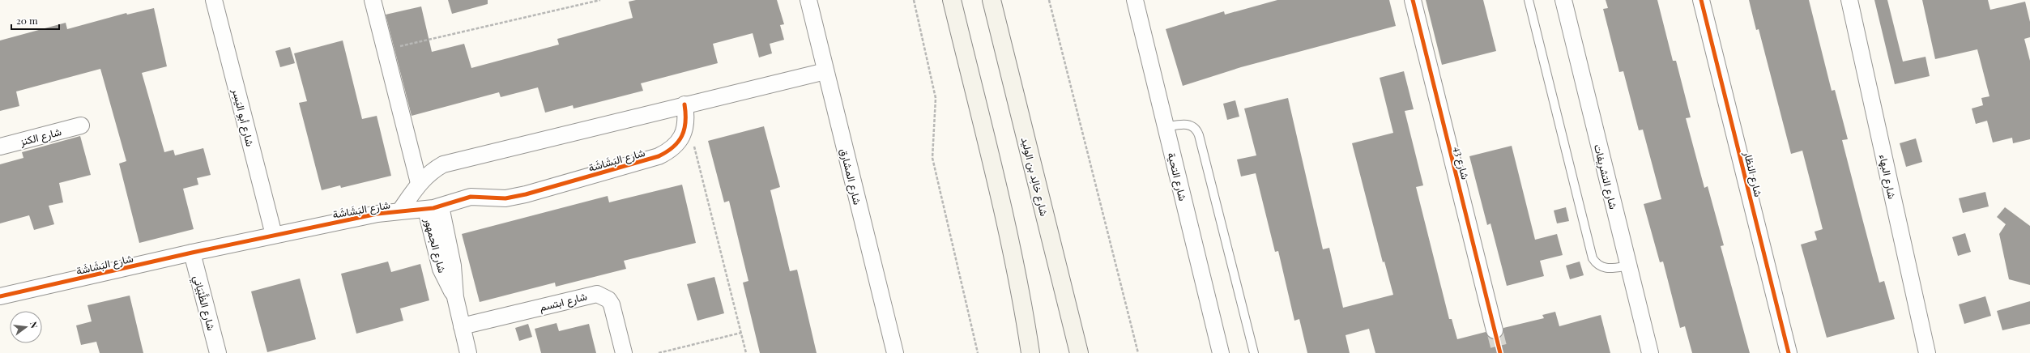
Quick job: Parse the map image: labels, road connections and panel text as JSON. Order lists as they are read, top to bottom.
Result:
{
  "streets": {
    "street": [
      "شارع أبو اليَسِر",
      "شارع الكنز",
      "شارع البَشَاشَة",
      "شارع 43",
      "شارع النظار",
      "شارع المشارق",
      "شارع خالِد بن الوليد",
      "شارع التحية",
      "شارع التشريفات",
      "شارع البهاء",
      "شارع الجمهور",
      "شارع ابتسم",
      "شارع الظَّبْيَاني"
    ]
  },
  "crossings": [
    ["شارع أبو اليَسِر", "شارع البَشَاشَة"],
    ["شارع البَشَاشَة", "شارع المشارق"],
    ["شارع البَشَاشَة", "شارع الجمهور"],
    ["شارع البَشَاشَة", "شارع الظَّبْيَاني"],
    ["شارع الجمهور", "شارع ابتسم"]
  ],
  "scale_bar": "20 m",
  "north": "right"
}
